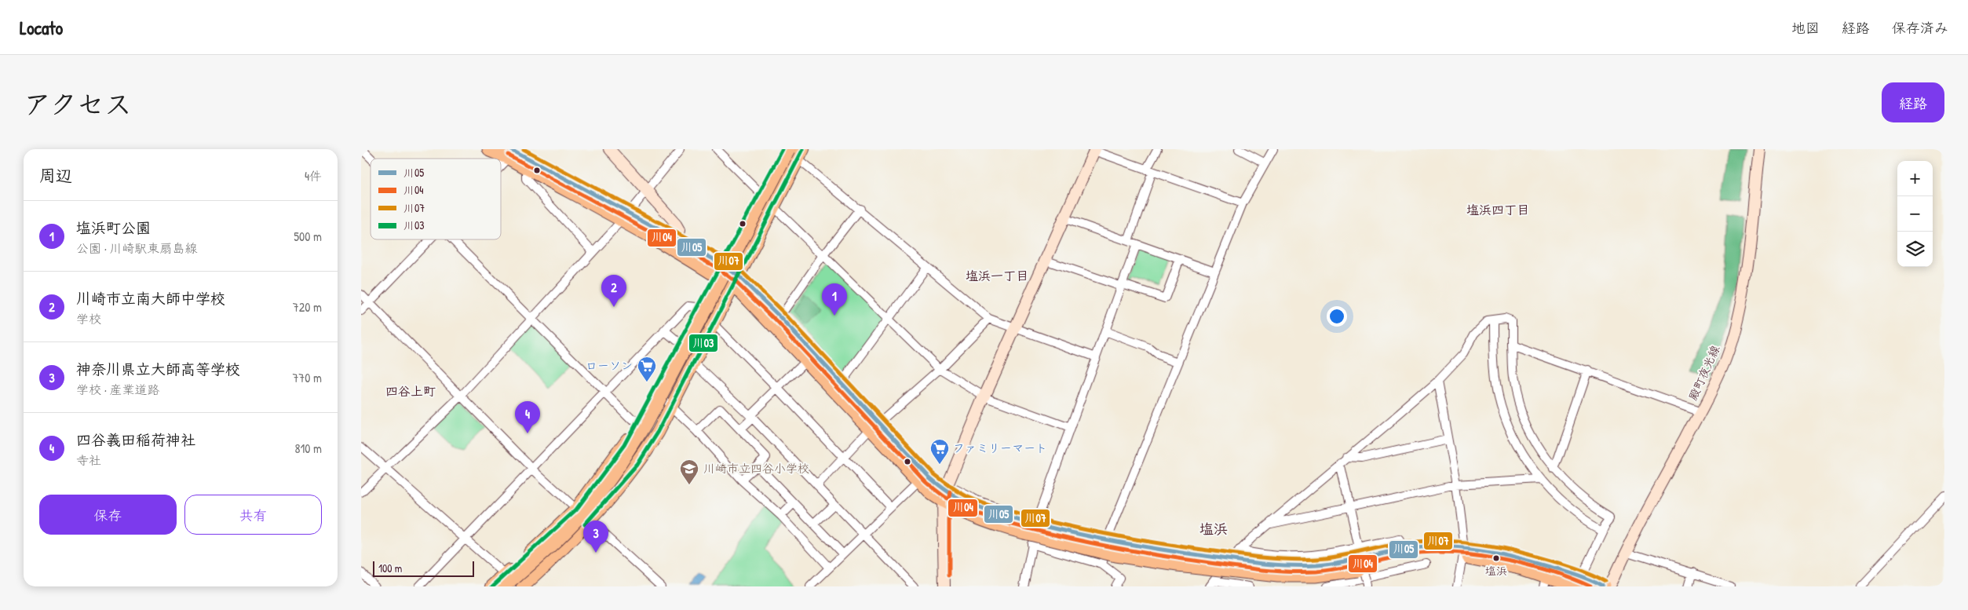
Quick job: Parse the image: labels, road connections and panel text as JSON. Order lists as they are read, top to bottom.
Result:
{
  "streets": {
    "street": ["殿町夜光線"]
  },
  "districts": [
    "塩浜四丁目",
    "塩浜一丁目",
    "四谷上町",
    "塩浜"
  ],
  "places": {
    "supermarket": ["ローソン", "ファミリーマート"],
    "school or university": ["川崎市立四谷小学校"],
    "other": ["塩浜"]
  },
  "lines": [
    "transit line 川05",
    "transit line 川07",
    "transit line 川03",
    "transit line 川04"
  ],
  "legend": [
    "川05",
    "川04",
    "川07",
    "川03"
  ],
  "scale_bar": "100 m",
  "page": {
    "header": "Locato",
    "nav": ["地図", "経路", "保存済み"],
    "title": "アクセス",
    "buttons": [
      "経路",
      ["保存", "共有"]
    ],
    "heading": ["周辺", "4件"],
    "map_buttons": ["+", "−"],
    "list": [
      {
        "mark": "1",
        "name": "塩浜町公園",
        "note": "公園 · 川崎駅東扇島線",
        "value": "500 m"
      },
      {
        "mark": "2",
        "name": "川崎市立南大師中学校",
        "note": "学校",
        "value": "720 m"
      },
      {
        "mark": "3",
        "name": "神奈川県立大師高等学校",
        "note": "学校 · 産業道路",
        "value": "770 m"
      },
      {
        "mark": "4",
        "name": "四谷義田稲荷神社",
        "note": "寺社",
        "value": "810 m"
      }
    ],
    "pins": [
      "2",
      "1",
      "4",
      "3"
    ],
    "scale": "100 m"
  }
}
